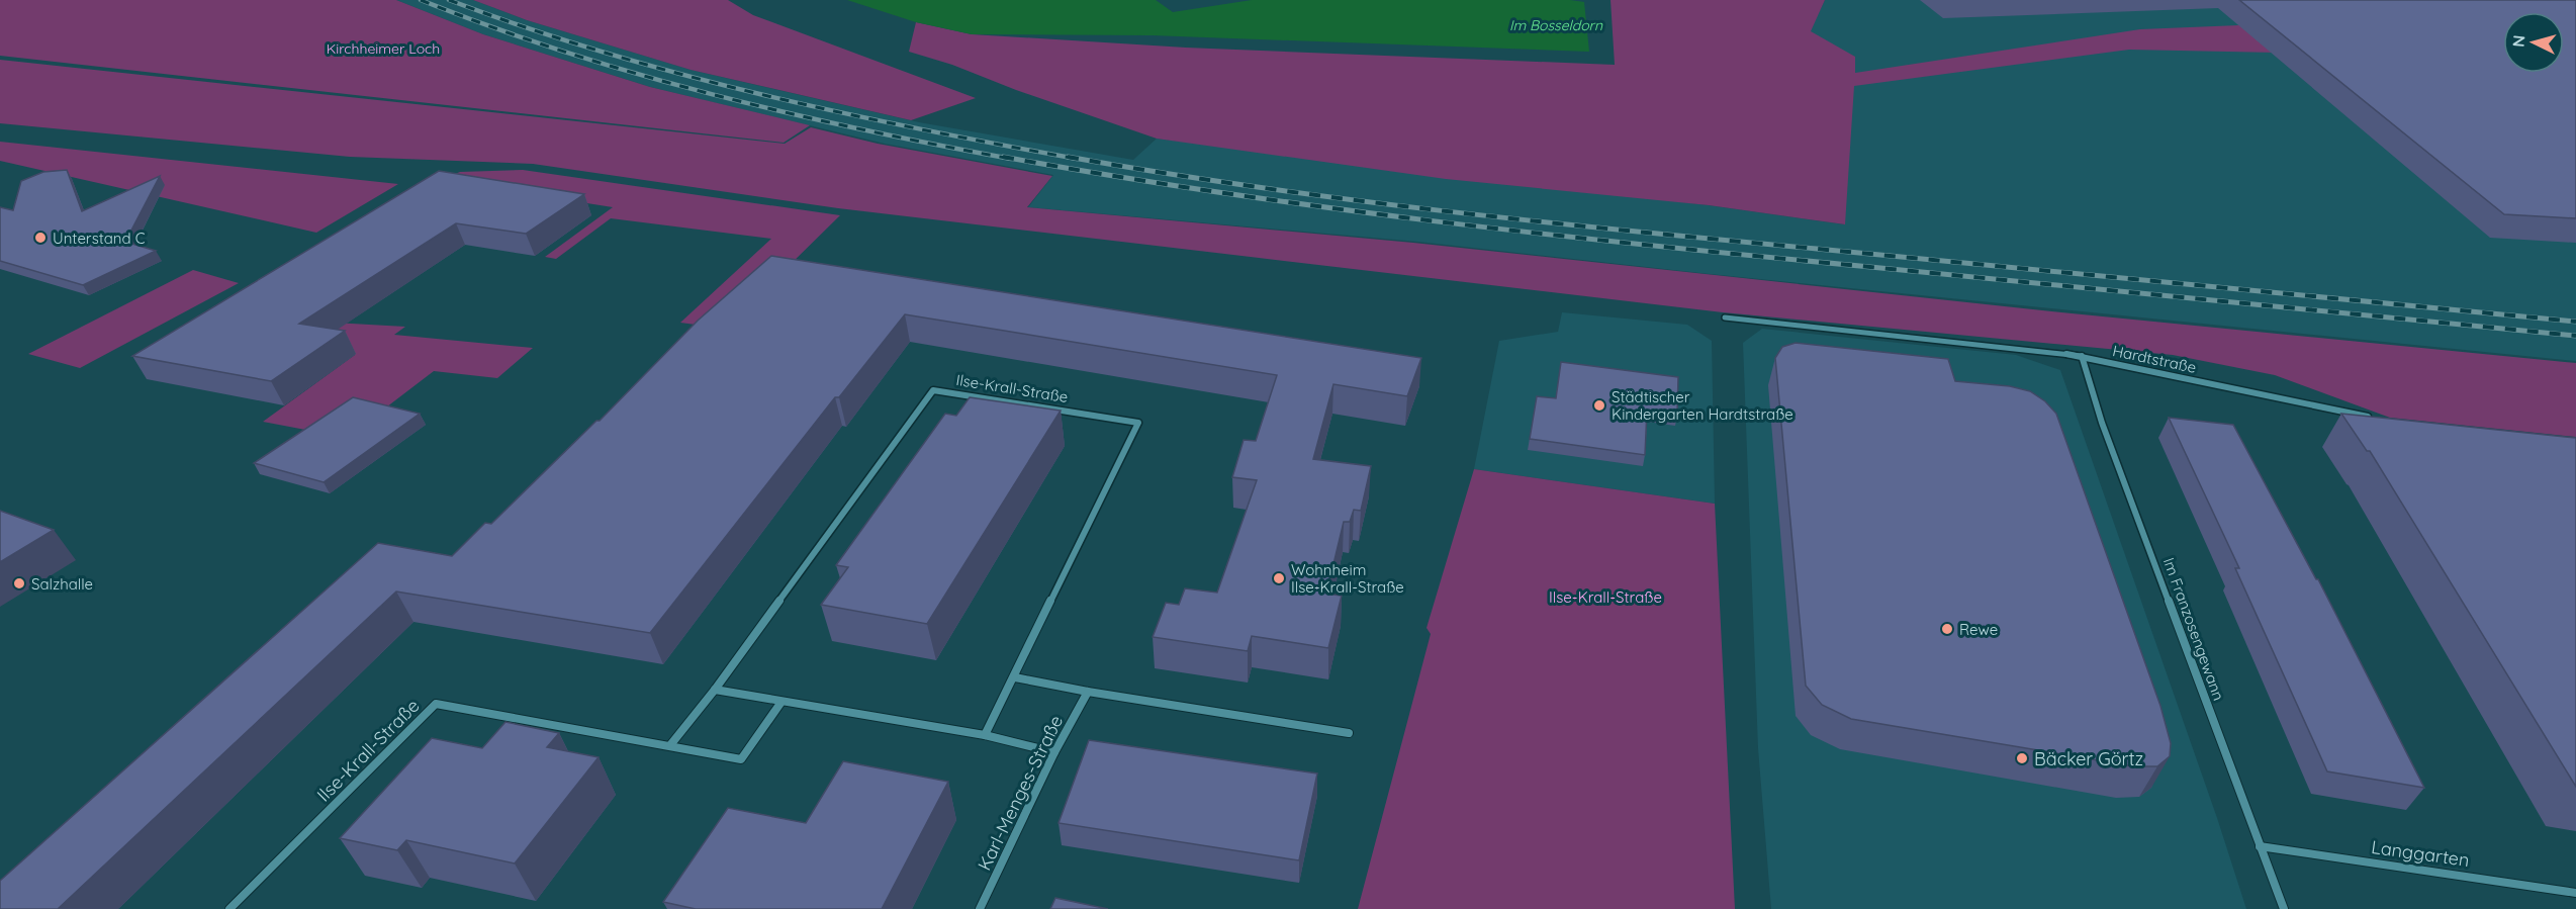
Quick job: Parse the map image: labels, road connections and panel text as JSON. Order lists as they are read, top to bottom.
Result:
{
  "streets": {
    "street": [
      "Hardtstraße",
      "Ilse-Krall-Straße",
      "Im Franzosengewann",
      "Karl-Menges-Straße",
      "Langgarten"
    ]
  },
  "crossings": [
    ["Hardtstraße", "Im Franzosengewann"],
    ["Im Franzosengewann", "Langgarten"]
  ],
  "water": ["Im Bosseldorn"],
  "parks": ["Kirchheimer Loch", "Ilse-Krall-Straße"],
  "places": [
    "Unterstand C",
    "Städtischer Kindergarten Hardtstraße",
    "Wohnheim Ilse-Krall-Straße",
    "Salzhalle",
    "Rewe",
    "Bäcker Görtz"
  ],
  "north": "left"
}
